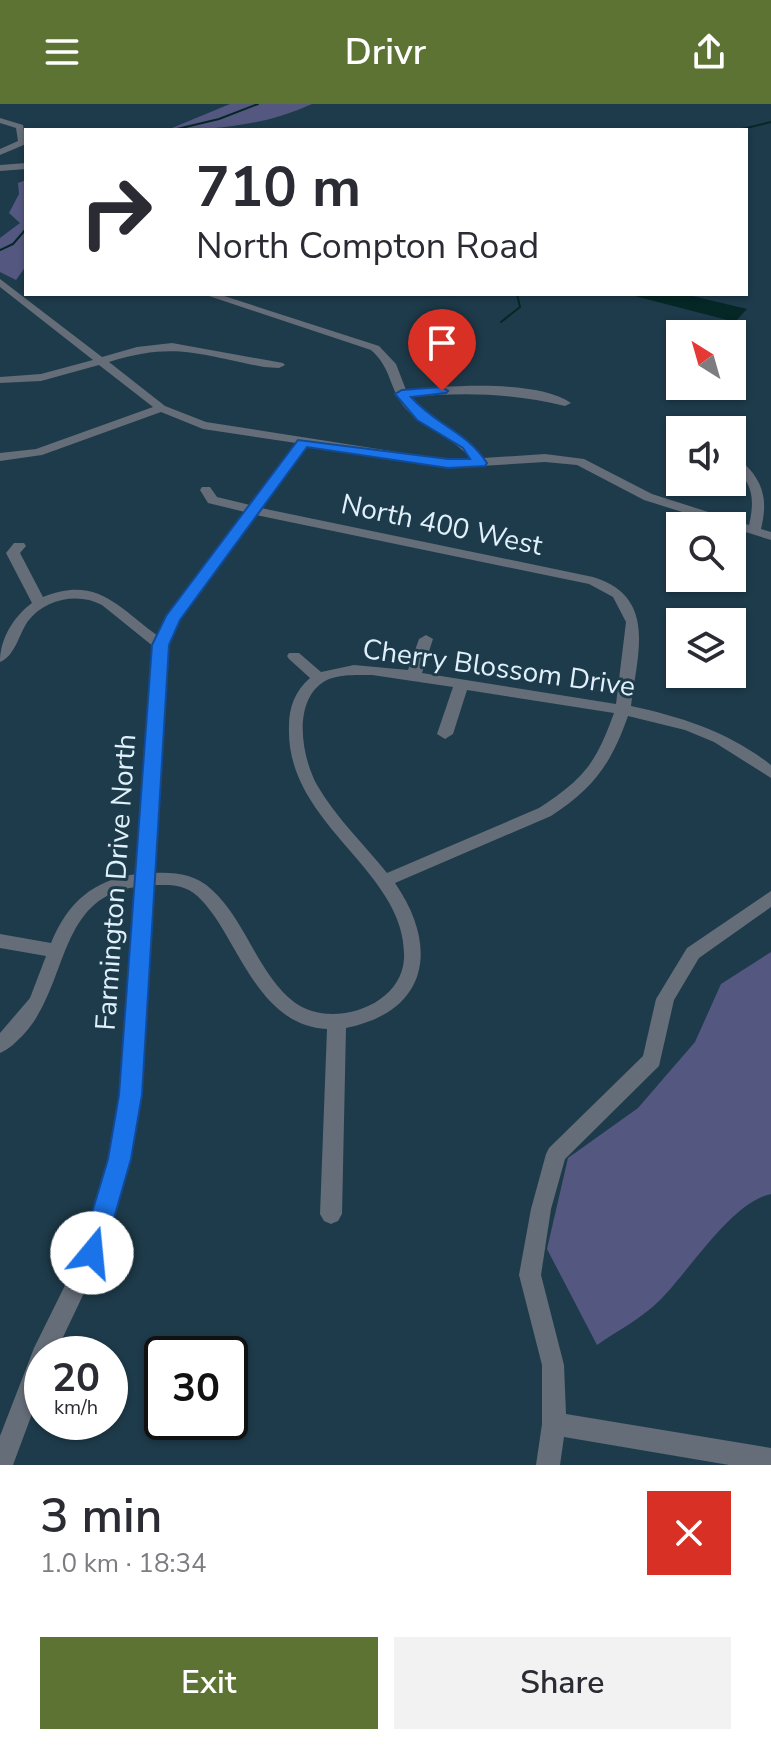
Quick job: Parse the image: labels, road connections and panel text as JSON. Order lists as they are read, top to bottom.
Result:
{
  "streets": {
    "street": ["North 400 West", "Cherry Blossom Drive", "Farmington Drive North"]
  },
  "crossings": [
    ["North 400 West", "Cherry Blossom Drive"],
    ["North 400 West", "Farmington Drive North"]
  ],
  "north": "top left",
  "page": {
    "header": "Drivr",
    "turn": ["710 m", "North Compton Road"],
    "speed": "20 km/h",
    "limit": "30",
    "heading": ["3 min", "1.0 km · 18:34"],
    "buttons": ["Exit", "Share"]
  }
}
